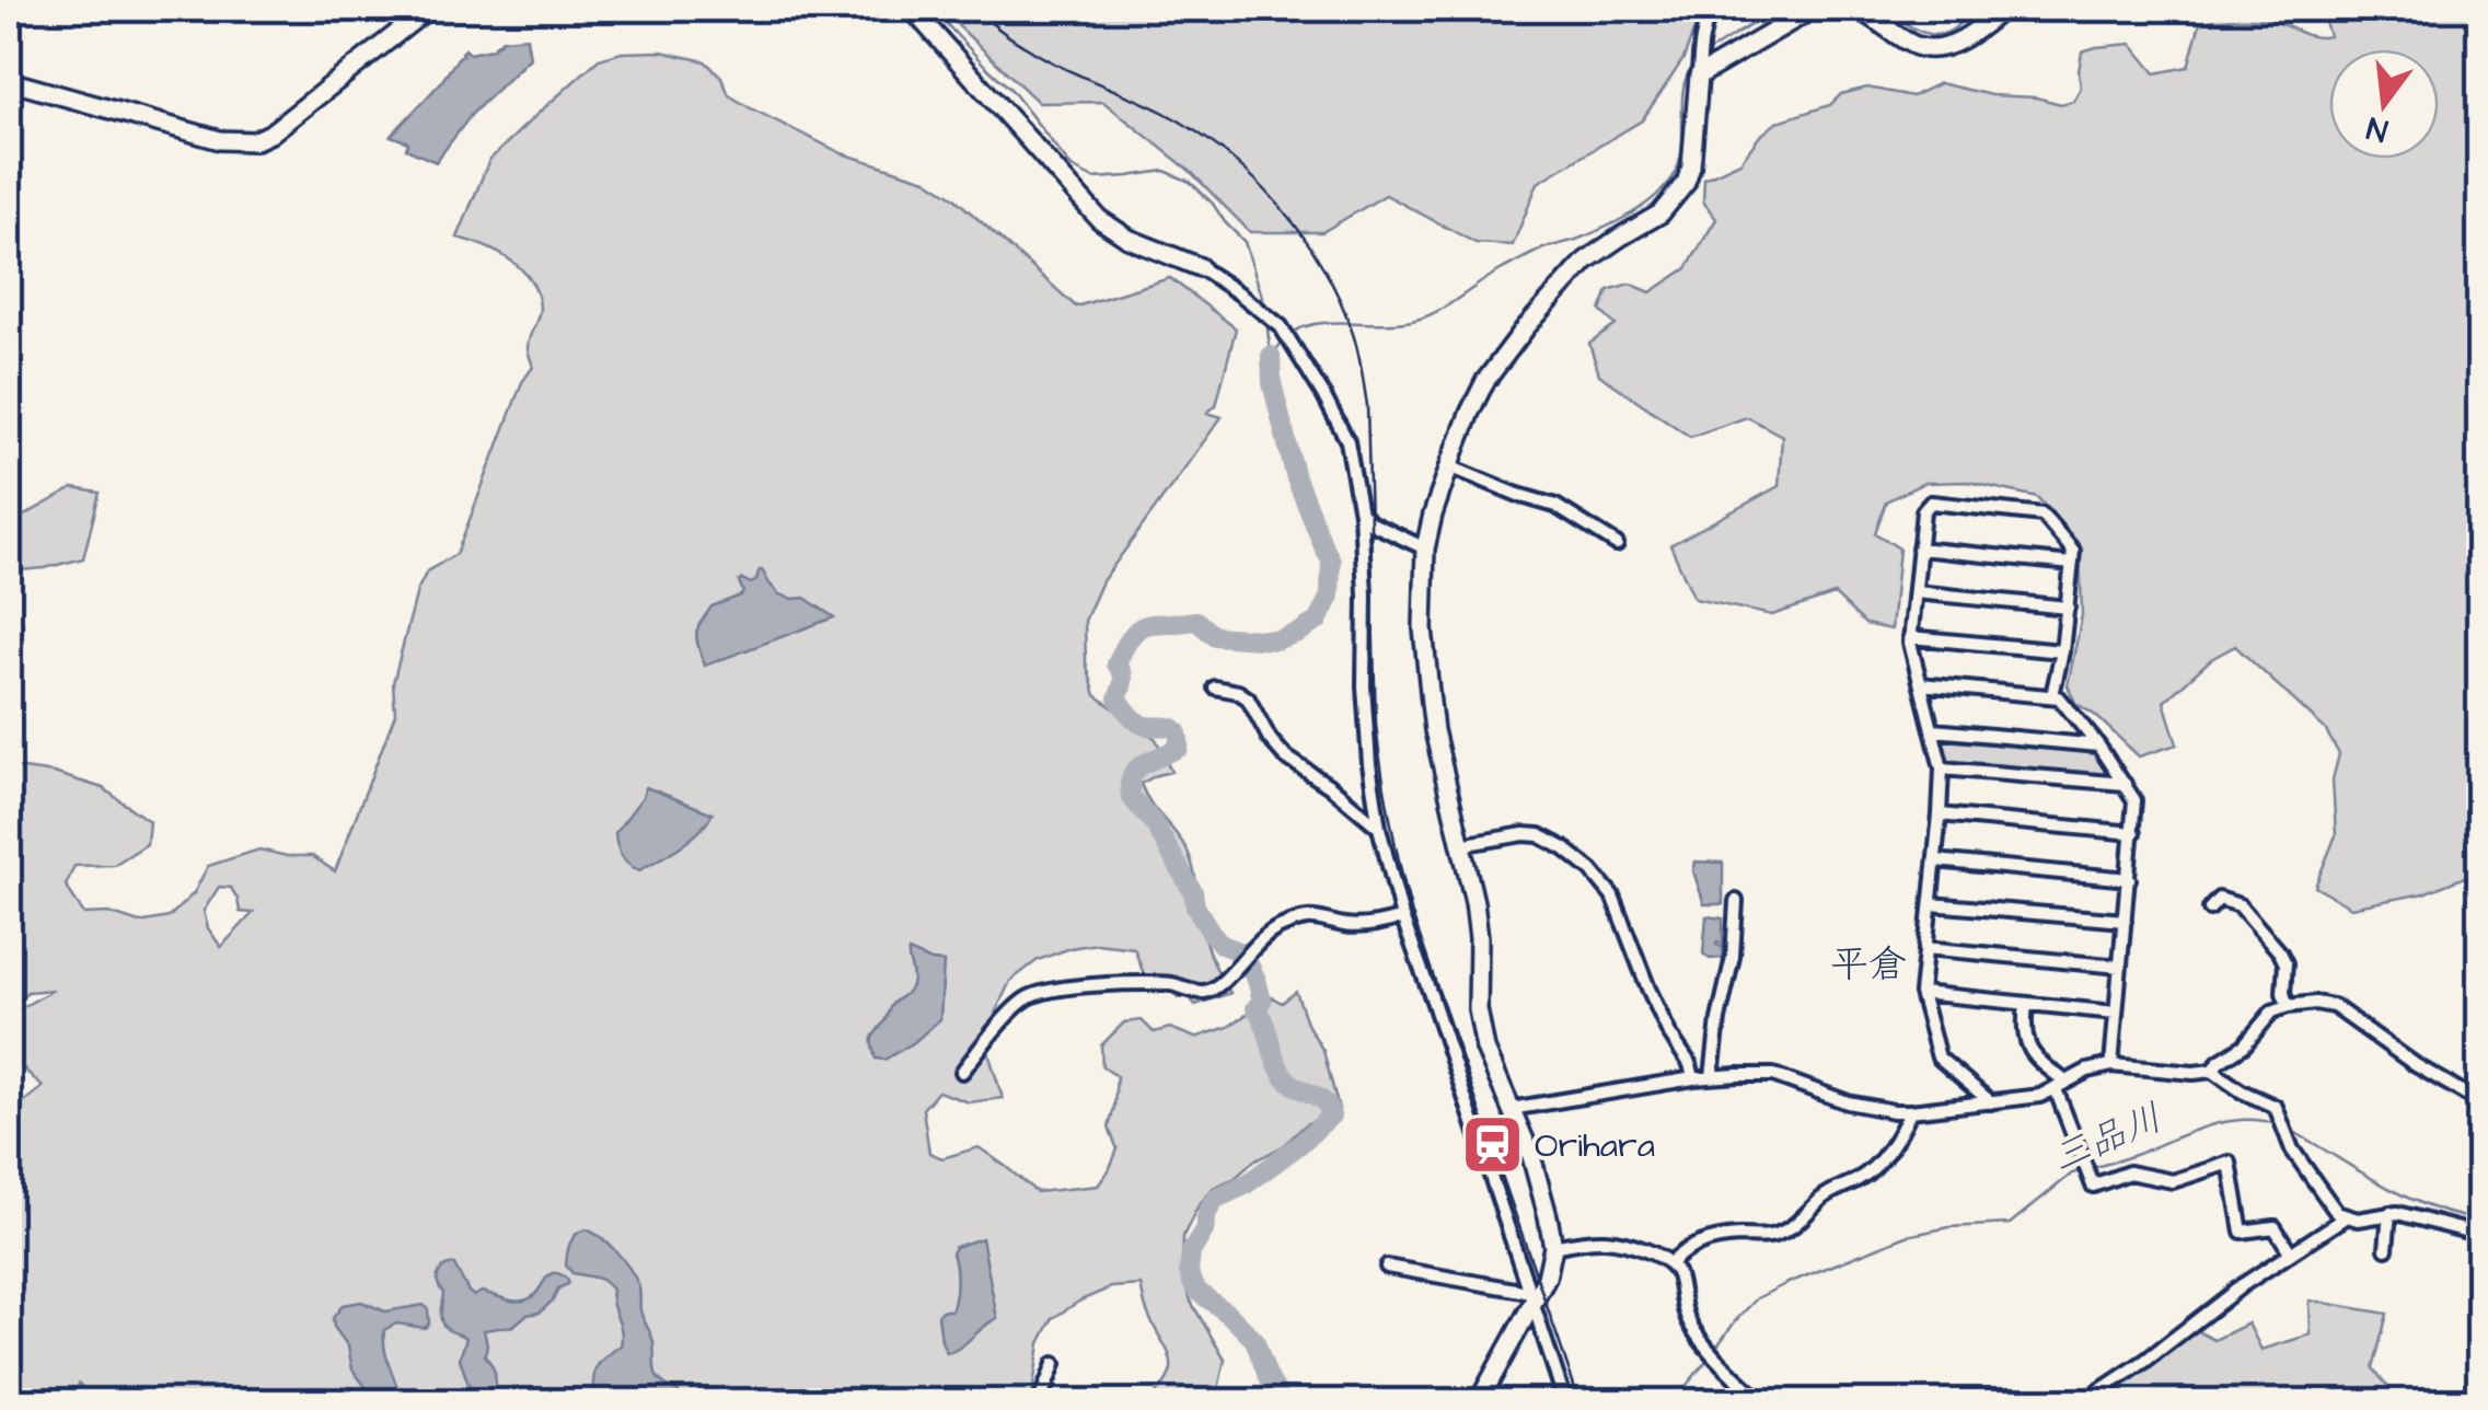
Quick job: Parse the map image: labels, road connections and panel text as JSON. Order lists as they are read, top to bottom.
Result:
{
  "districts": ["平倉"],
  "water": ["三品川"],
  "places": {
    "station": ["Orihara"]
  },
  "north": "bottom"
}
